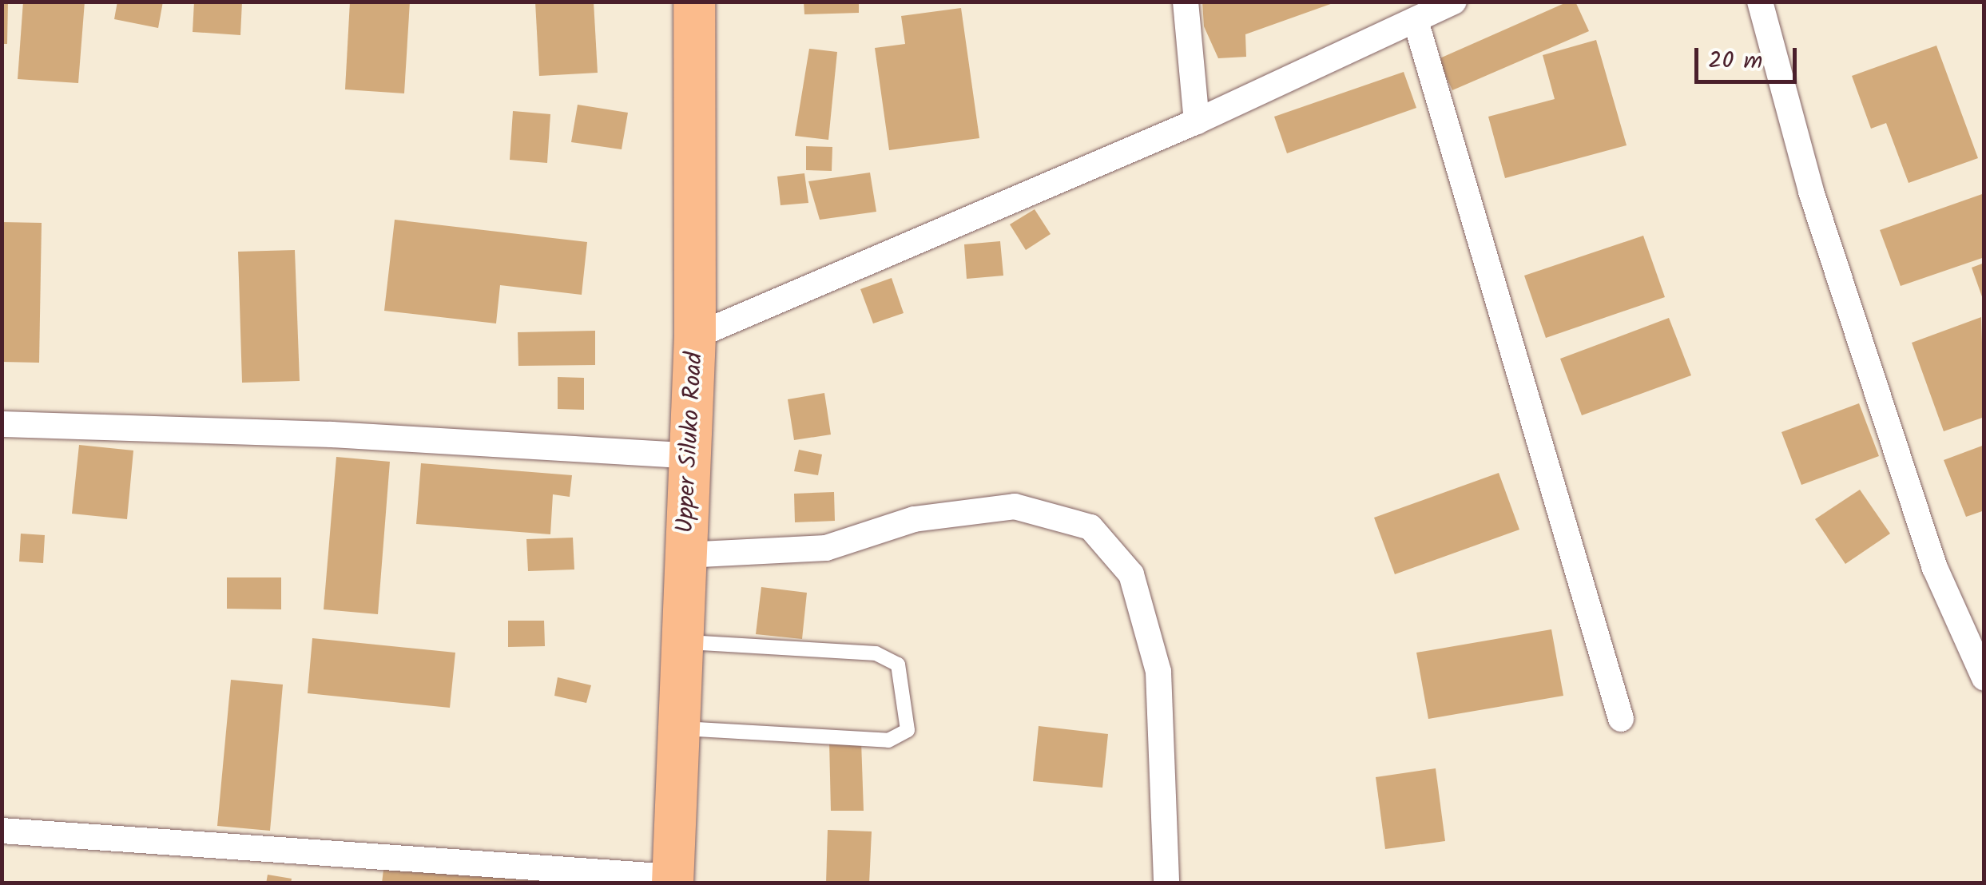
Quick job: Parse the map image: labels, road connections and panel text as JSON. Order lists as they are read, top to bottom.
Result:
{
  "streets": {
    "main road": ["Upper Siluko Road"]
  },
  "scale_bar": "20 m"
}
